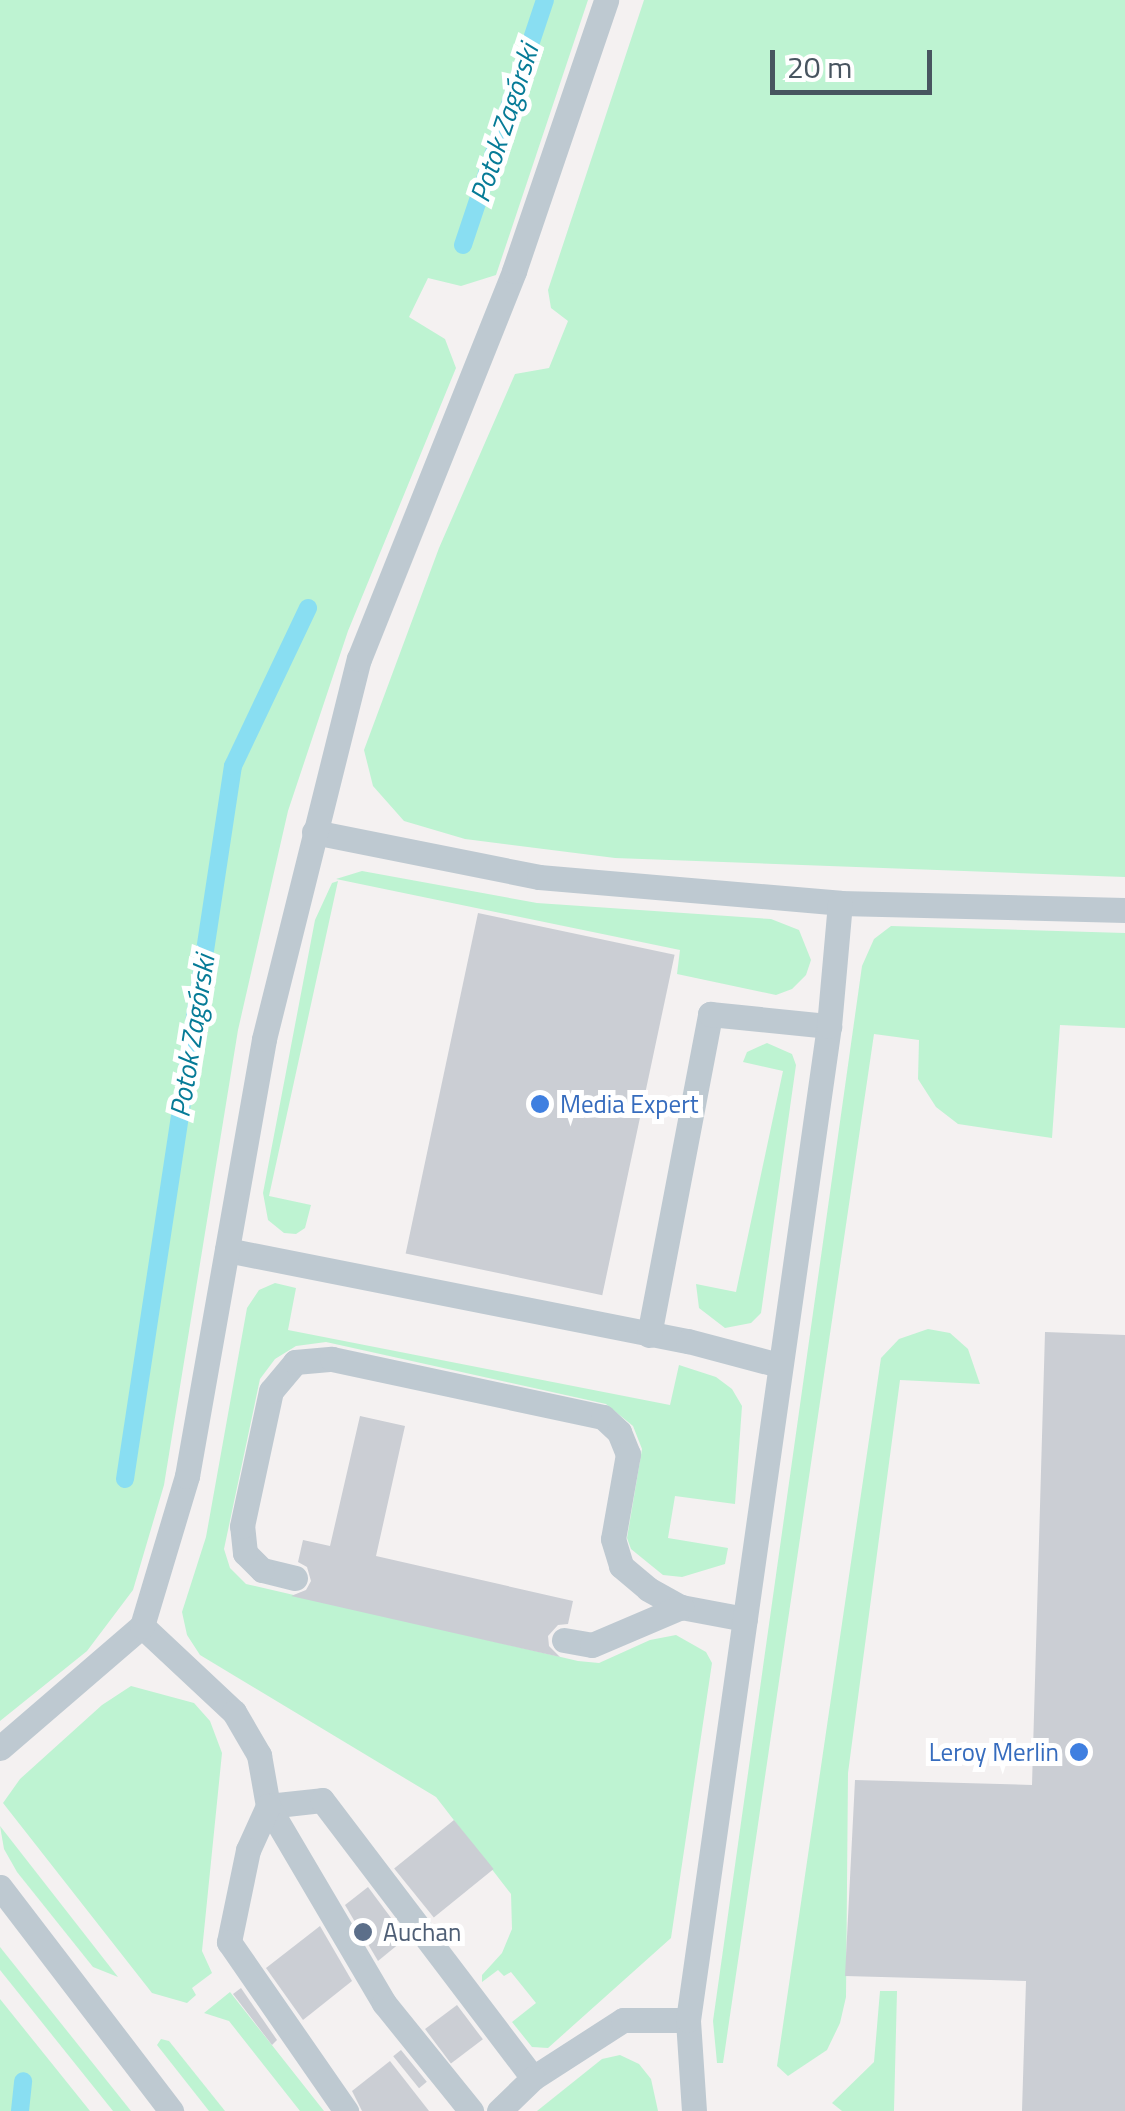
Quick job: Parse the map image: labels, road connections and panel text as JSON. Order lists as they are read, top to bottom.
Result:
{
  "water": ["Potok Zagórski"],
  "places": ["Media Expert", "Leroy Merlin", "Auchan"],
  "scale_bar": "20 m"
}
